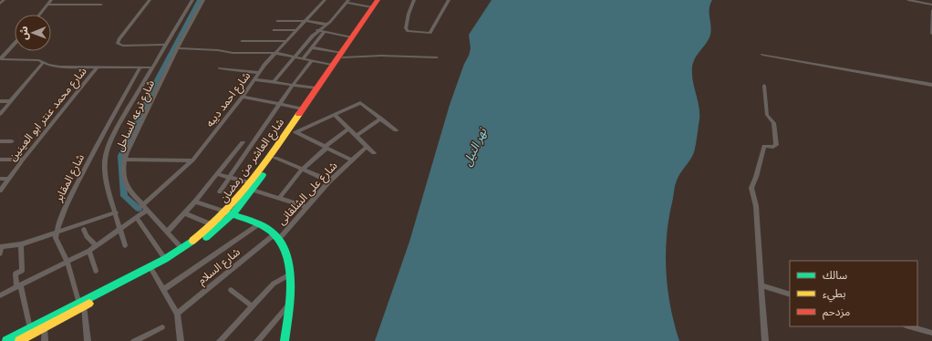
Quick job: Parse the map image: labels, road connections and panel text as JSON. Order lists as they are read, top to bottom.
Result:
{
  "streets": {
    "main road": ["شارع العاشر من رمضان"],
    "street": [
      "شارع احمد ديبه",
      "شارع محمد عنتر ابو العينين",
      "شارع ترعه الساحل",
      "شارع المقابر",
      "شارع على الشلقانى",
      "شارع السلام"
    ]
  },
  "crossings": [
    ["شارع احمد ديبه", "شارع ترعه الساحل"],
    ["شارع ترعه الساحل", "شارع العاشر من رمضان"],
    ["شارع على الشلقانى", "شارع السلام"]
  ],
  "water": ["نهر النيل"],
  "legend": ["سالك", "بطيء", "مزدحم"],
  "north": "left"
}
